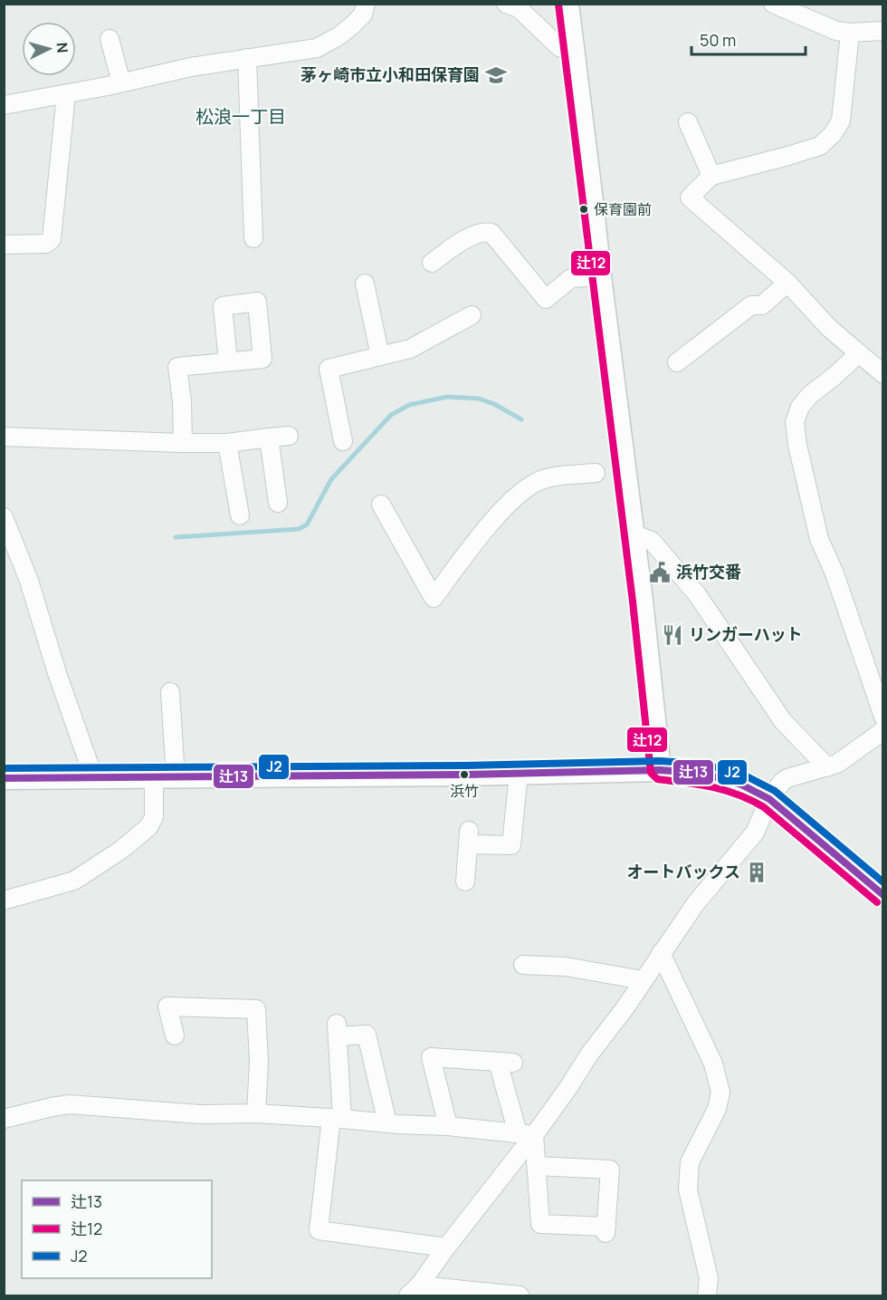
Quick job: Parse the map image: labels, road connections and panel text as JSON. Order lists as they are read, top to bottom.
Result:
{
  "districts": ["松浪一丁目"],
  "places": {
    "school or university": ["茅ヶ崎市立小和田保育園"],
    "other": ["保育園前", "浜竹"],
    "public building": ["浜竹交番"],
    "restaurant": ["リンガーハット"],
    "building": ["オートバックス"]
  },
  "lines": ["transit line 辻12", "transit line J2", "transit line 辻13"],
  "legend": ["辻13", "辻12", "J2"],
  "scale_bar": "50 m",
  "north": "right"
}
